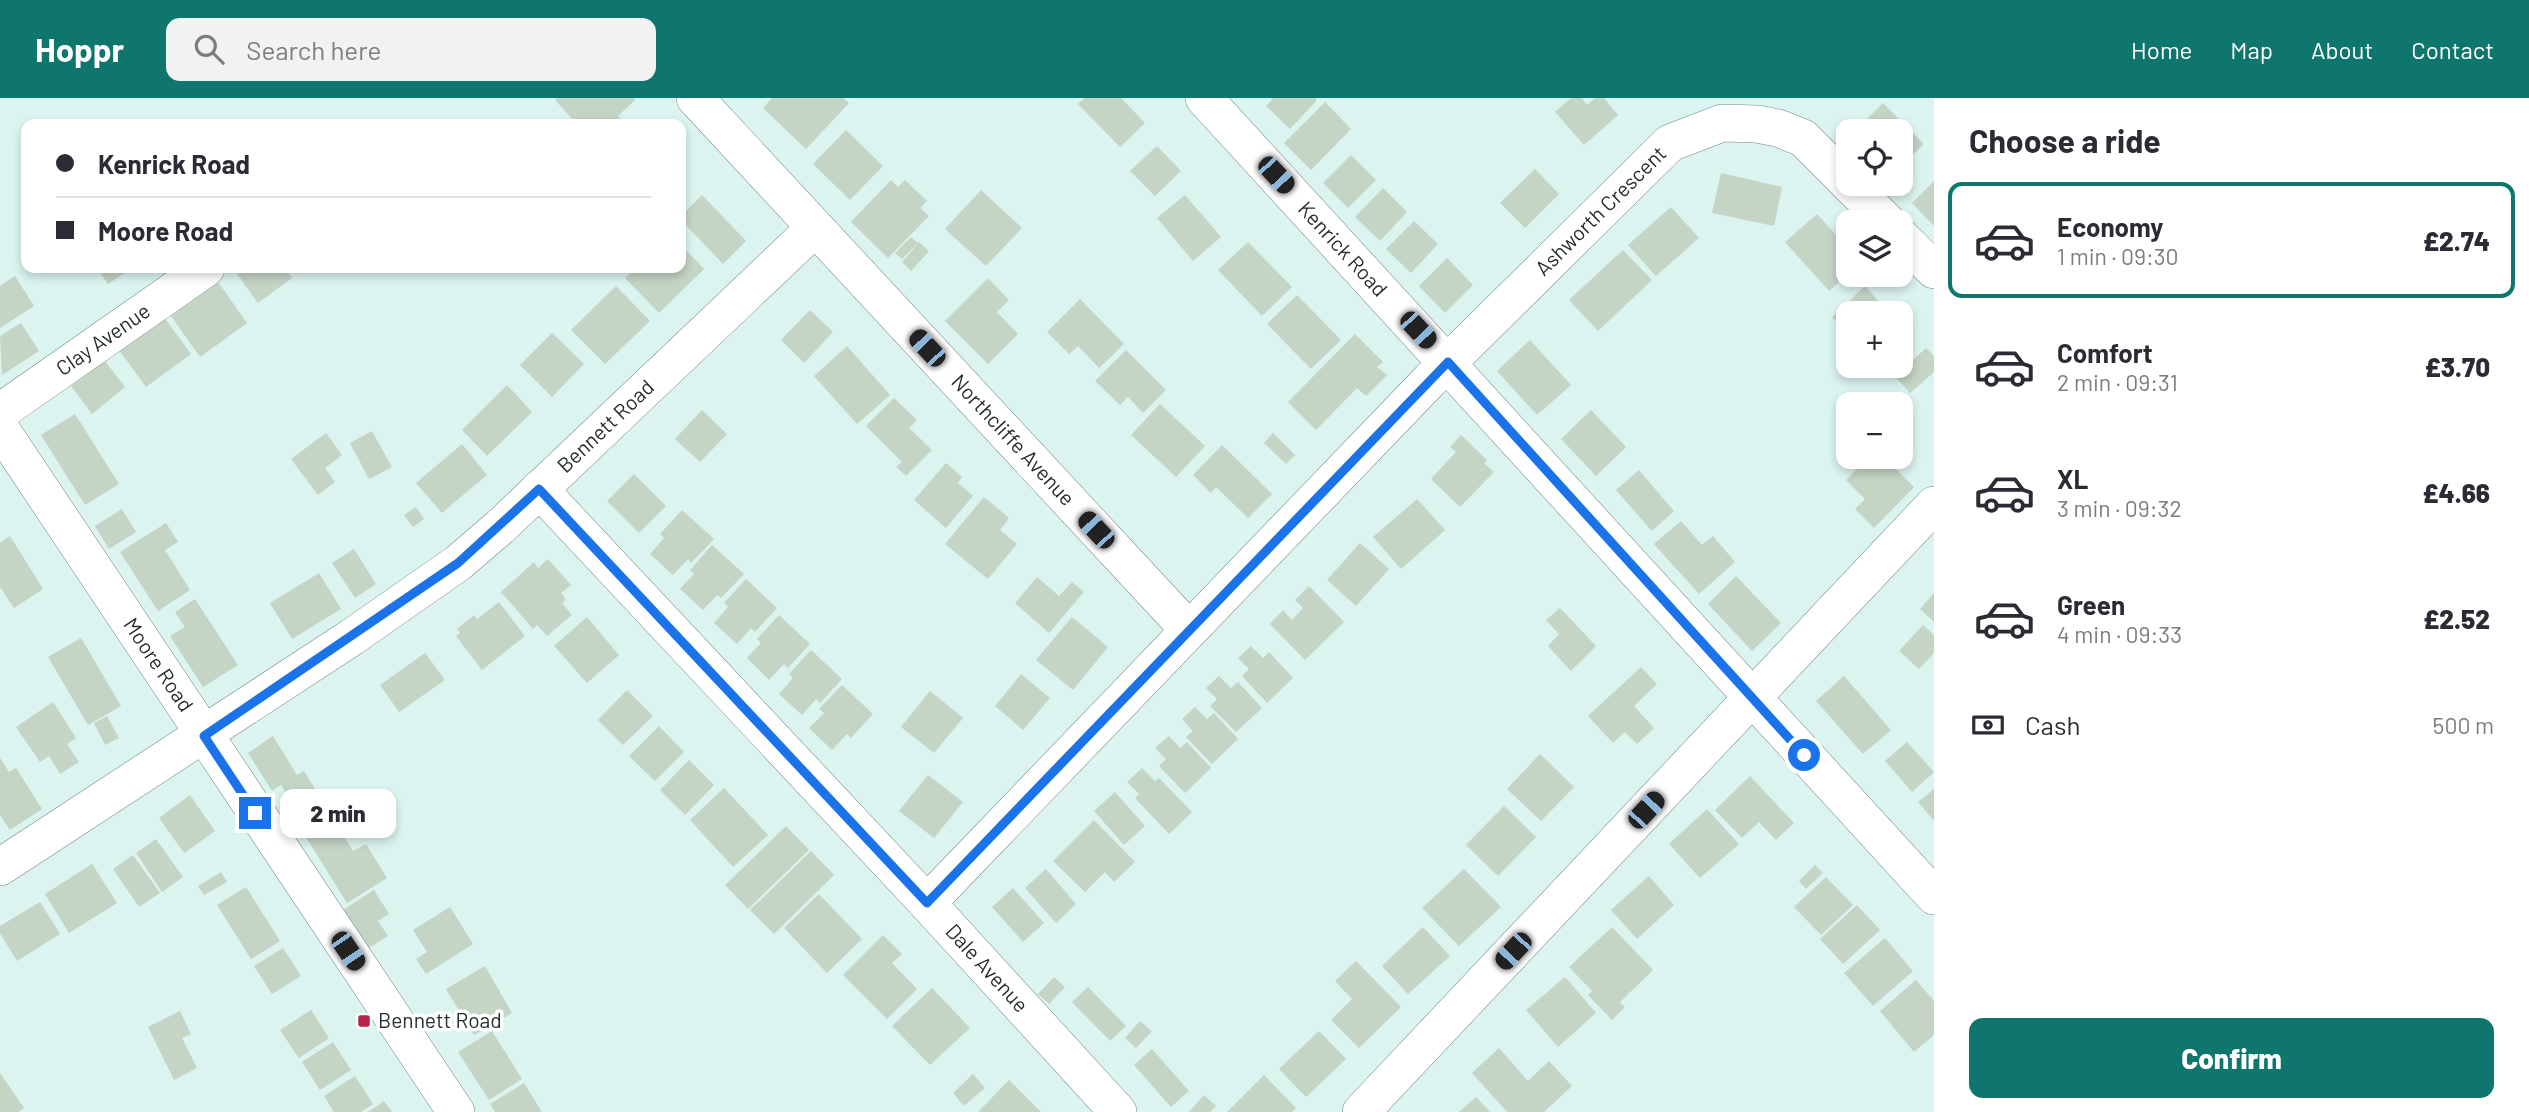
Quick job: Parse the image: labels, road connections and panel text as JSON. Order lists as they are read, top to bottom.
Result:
{
  "streets": {
    "street": [
      "Ashworth Crescent",
      "Kenrick Road",
      "Clay Avenue",
      "Bennett Road",
      "Northcliffe Avenue",
      "Moore Road",
      "Dale Avenue"
    ]
  },
  "crossings": [
    ["Ashworth Crescent", "Kenrick Road"],
    ["Ashworth Crescent", "Northcliffe Avenue"],
    ["Ashworth Crescent", "Dale Avenue"],
    ["Bennett Road", "Northcliffe Avenue"],
    ["Bennett Road", "Moore Road"],
    ["Bennett Road", "Dale Avenue"]
  ],
  "places": {
    "transit": ["Bennett Road"]
  },
  "page": {
    "header": "Hoppr",
    "search": "Search here",
    "nav": [
      "Home",
      "Map",
      "About",
      "Contact"
    ],
    "heading": "Choose a ride",
    "map_buttons": ["+", "−"],
    "banner": ["Kenrick Road", "Moore Road"],
    "list": [
      {
        "name": "Economy",
        "note": "1 min · 09:30",
        "value": "£2.74"
      },
      {
        "name": "Comfort",
        "note": "2 min · 09:31",
        "value": "£3.70"
      },
      {
        "name": "XL",
        "note": "3 min · 09:32",
        "value": "£4.66"
      },
      {
        "name": "Green",
        "note": "4 min · 09:33",
        "value": "£2.52"
      }
    ],
    "pay": ["Cash", "500 m"],
    "bubble": "2 min",
    "buttons": "Confirm"
  }
}
